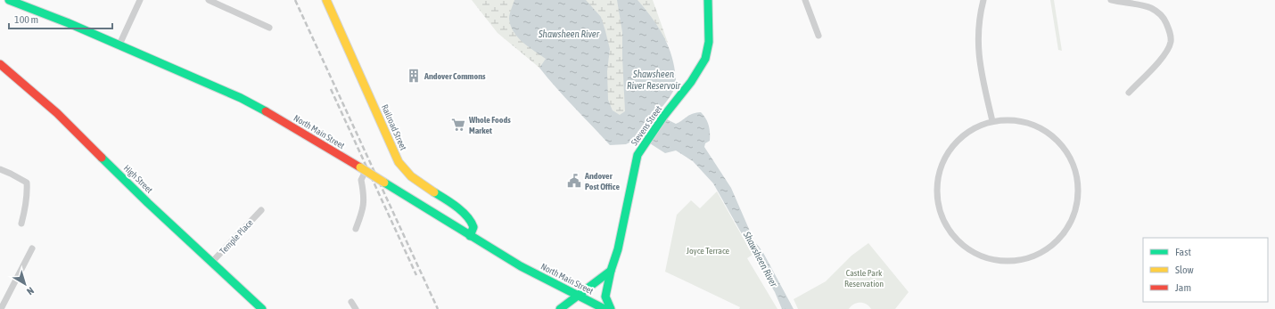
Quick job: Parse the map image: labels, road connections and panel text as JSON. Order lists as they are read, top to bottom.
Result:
{
  "streets": {
    "main road": [
      "Stevens Street",
      "Railroad Street",
      "North Main Street",
      "High Street"
    ],
    "street": ["Temple Place"]
  },
  "crossings": [
    ["Railroad Street", "North Main Street"],
    ["High Street", "Temple Place"]
  ],
  "water": ["Shawsheen River", "Shawsheen River Reservoir"],
  "parks": ["Joyce Terrace", "Castle Park Reservation"],
  "places": {
    "building": ["Andover Commons"],
    "supermarket": ["Whole Foods Market"],
    "public building": ["Andover Post Office"]
  },
  "legend": ["Fast", "Slow", "Jam"],
  "scale_bar": "100 m",
  "north": "bottom right"
}
